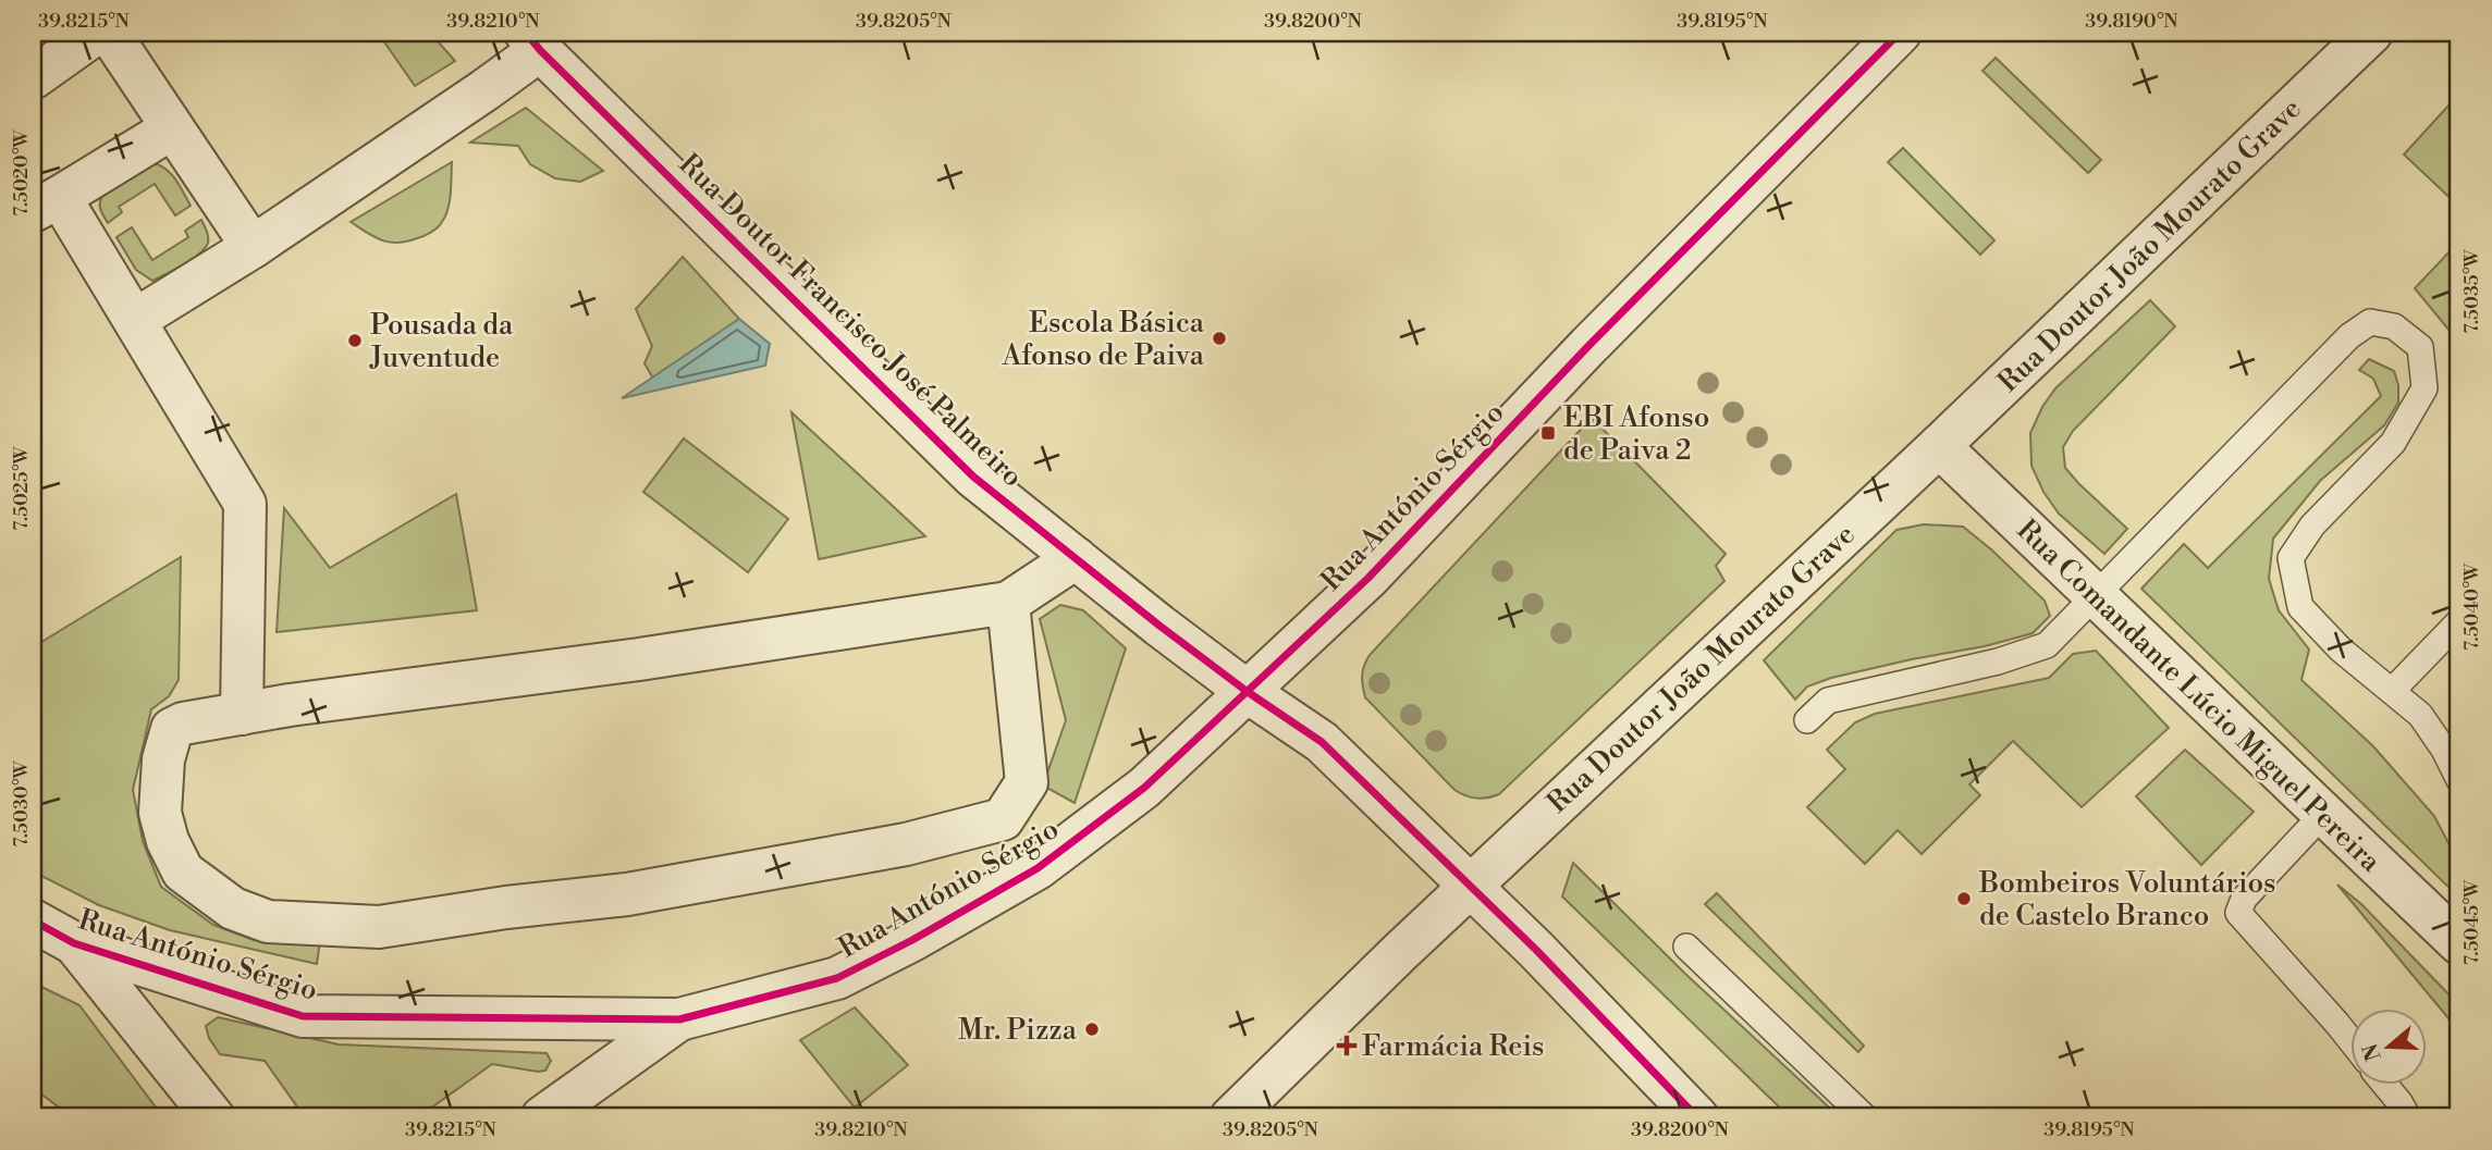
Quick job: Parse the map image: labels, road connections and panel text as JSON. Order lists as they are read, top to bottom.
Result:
{
  "streets": {
    "street": [
      "Rua Doutor João Mourato Grave",
      "Rua Doutor Francisco José Palmeiro",
      "Rua António Sérgio",
      "Rua Comandante Lúcio Miguel Pereira"
    ]
  },
  "crossings": [
    ["Rua Doutor João Mourato Grave", "Rua Doutor Francisco José Palmeiro"],
    ["Rua Doutor João Mourato Grave", "Rua Comandante Lúcio Miguel Pereira"],
    ["Rua Doutor Francisco José Palmeiro", "Rua António Sérgio"]
  ],
  "places": {
    "other": [
      "Escola Básica Afonso de Paiva",
      "Pousada da Juventude",
      "Bombeiros Voluntários de Castelo Branco",
      "Mr. Pizza"
    ],
    "transit": ["EBI Afonso de Paiva 2"],
    "health": ["Farmácia Reis"]
  },
  "north": "left",
  "coordinates": [
    "39.8215°N",
    "39.8210°N",
    "39.8205°N",
    "39.8200°N",
    "39.8195°N",
    "39.8190°N",
    "7.5020°W",
    "7.5035°W",
    "7.5025°W",
    "7.5040°W",
    "7.5030°W",
    "7.5045°W"
  ]
}
